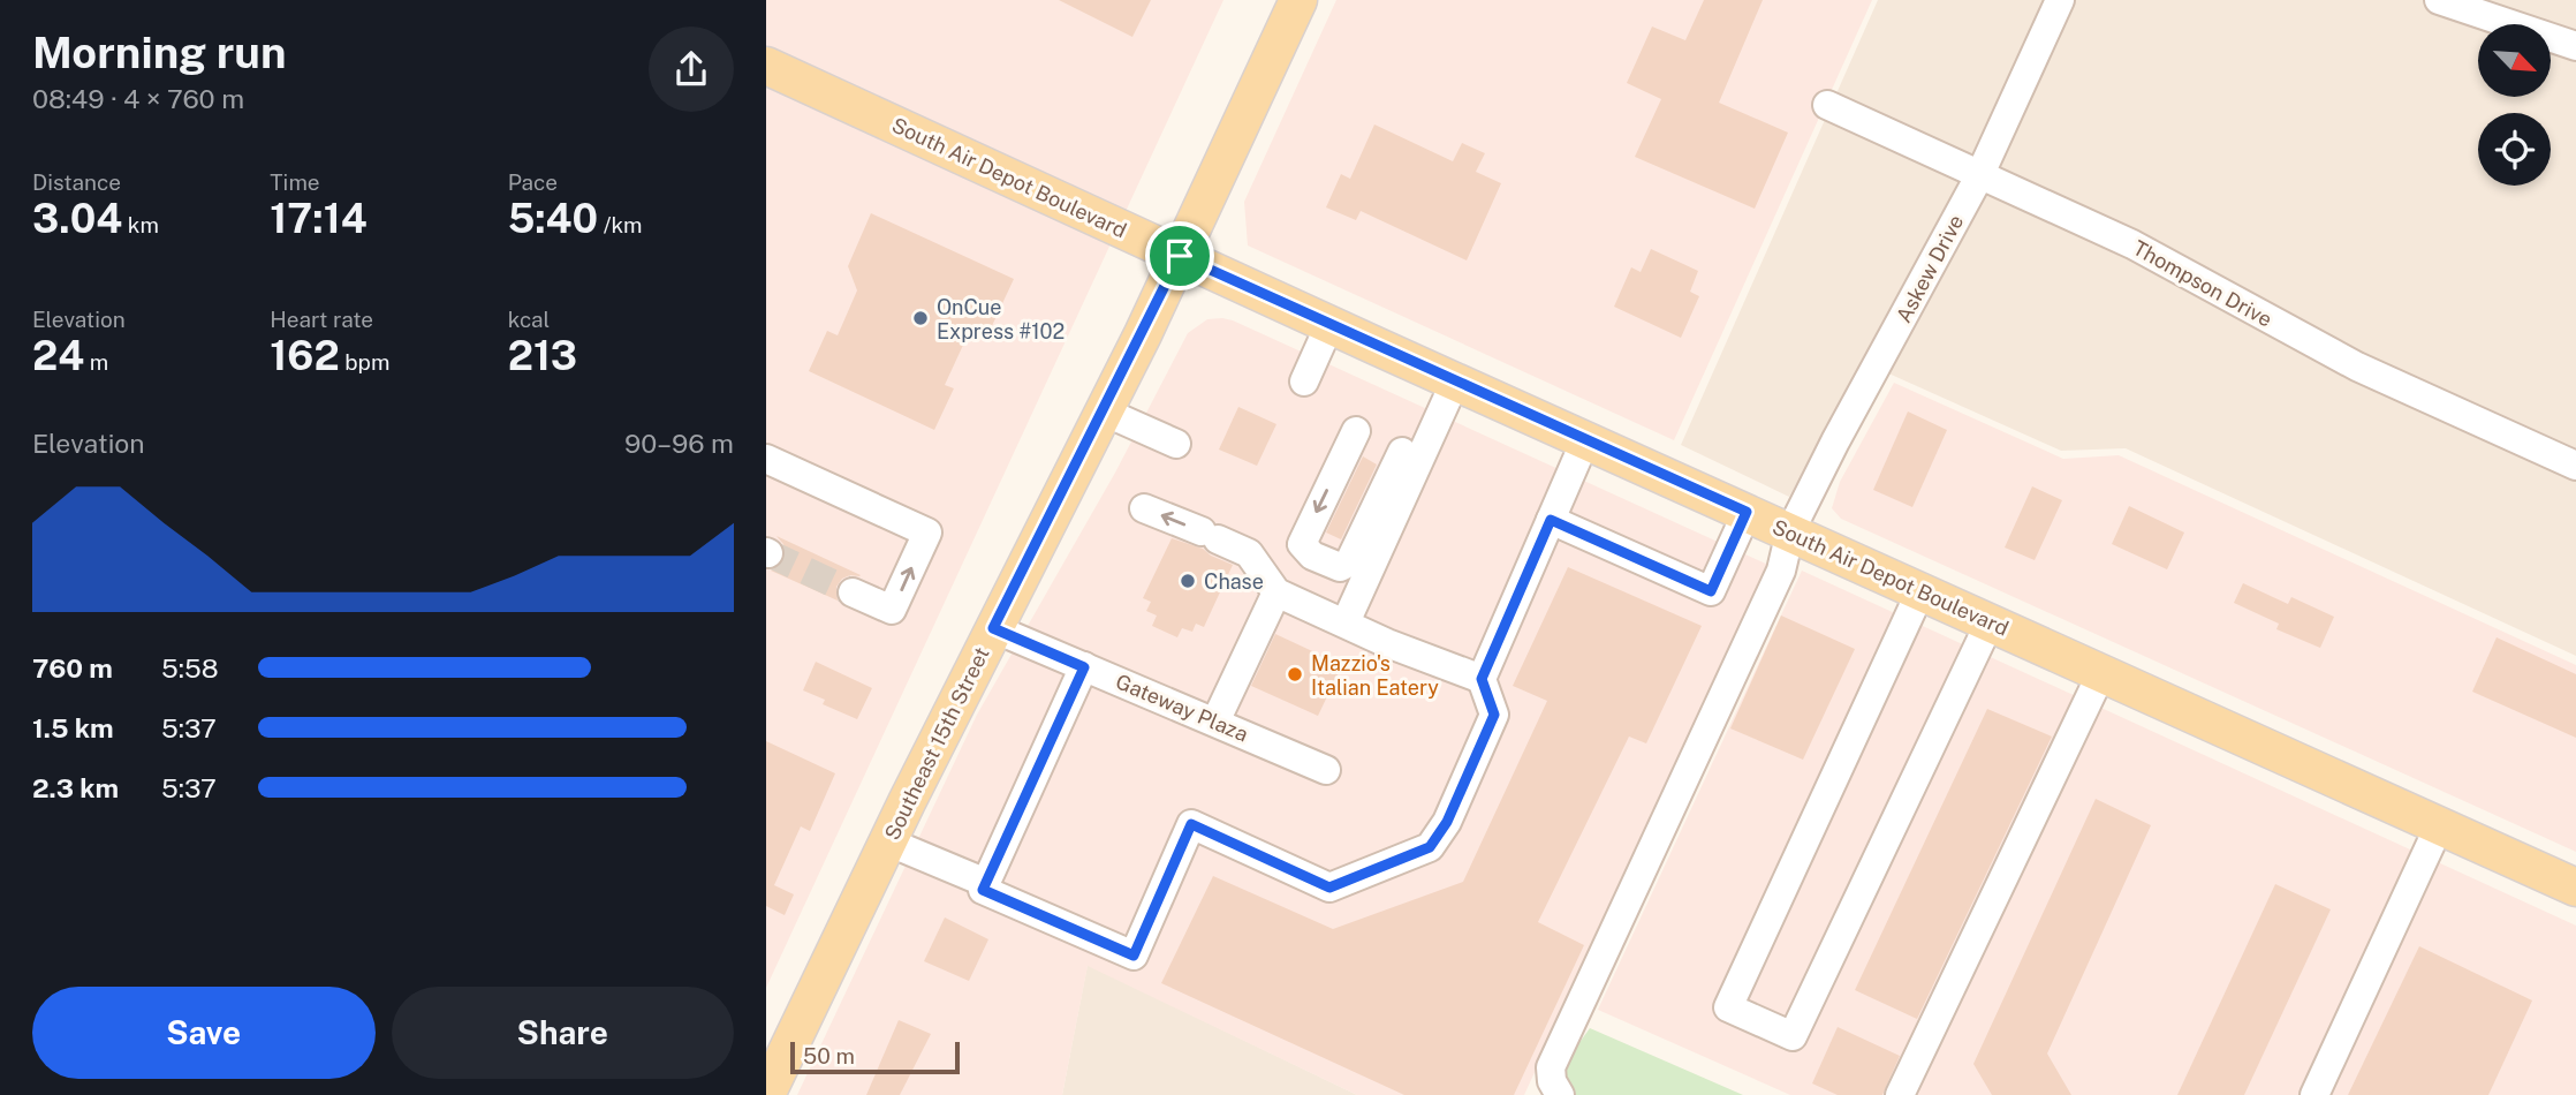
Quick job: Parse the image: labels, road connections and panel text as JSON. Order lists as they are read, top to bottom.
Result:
{
  "streets": {
    "main road": ["South Air Depot Boulevard", "Southeast 15th Street"],
    "street": ["Askew Drive", "Thompson Drive", "Gateway Plaza"]
  },
  "crossings": [
    ["South Air Depot Boulevard", "Askew Drive"],
    ["South Air Depot Boulevard", "Southeast 15th Street"],
    ["Askew Drive", "Thompson Drive"],
    ["Gateway Plaza", "Southeast 15th Street"]
  ],
  "places": ["OnCue Express #102", "Chase", "Mazzio's Italian Eatery"],
  "scale_bar": "50 m",
  "north": "bottom right",
  "page": {
    "heading": ["Morning run", "08:49 · 4 × 760 m"],
    "stats": [
      ["Distance", "3.04 km"],
      ["Time", "17:14"],
      ["Pace", "5:40 /km"],
      ["Elevation", "24 m"],
      ["Heart rate", "162 bpm"],
      ["kcal", "213"]
    ],
    "chart": ["Elevation", "90–96 m"],
    "list": [
      {
        "name": "760 m",
        "note": "5:58"
      },
      {
        "name": "1.5 km",
        "note": "5:37"
      },
      {
        "name": "2.3 km",
        "note": "5:37"
      }
    ],
    "buttons": ["Save", "Share"],
    "scale": "50 m"
  }
}
